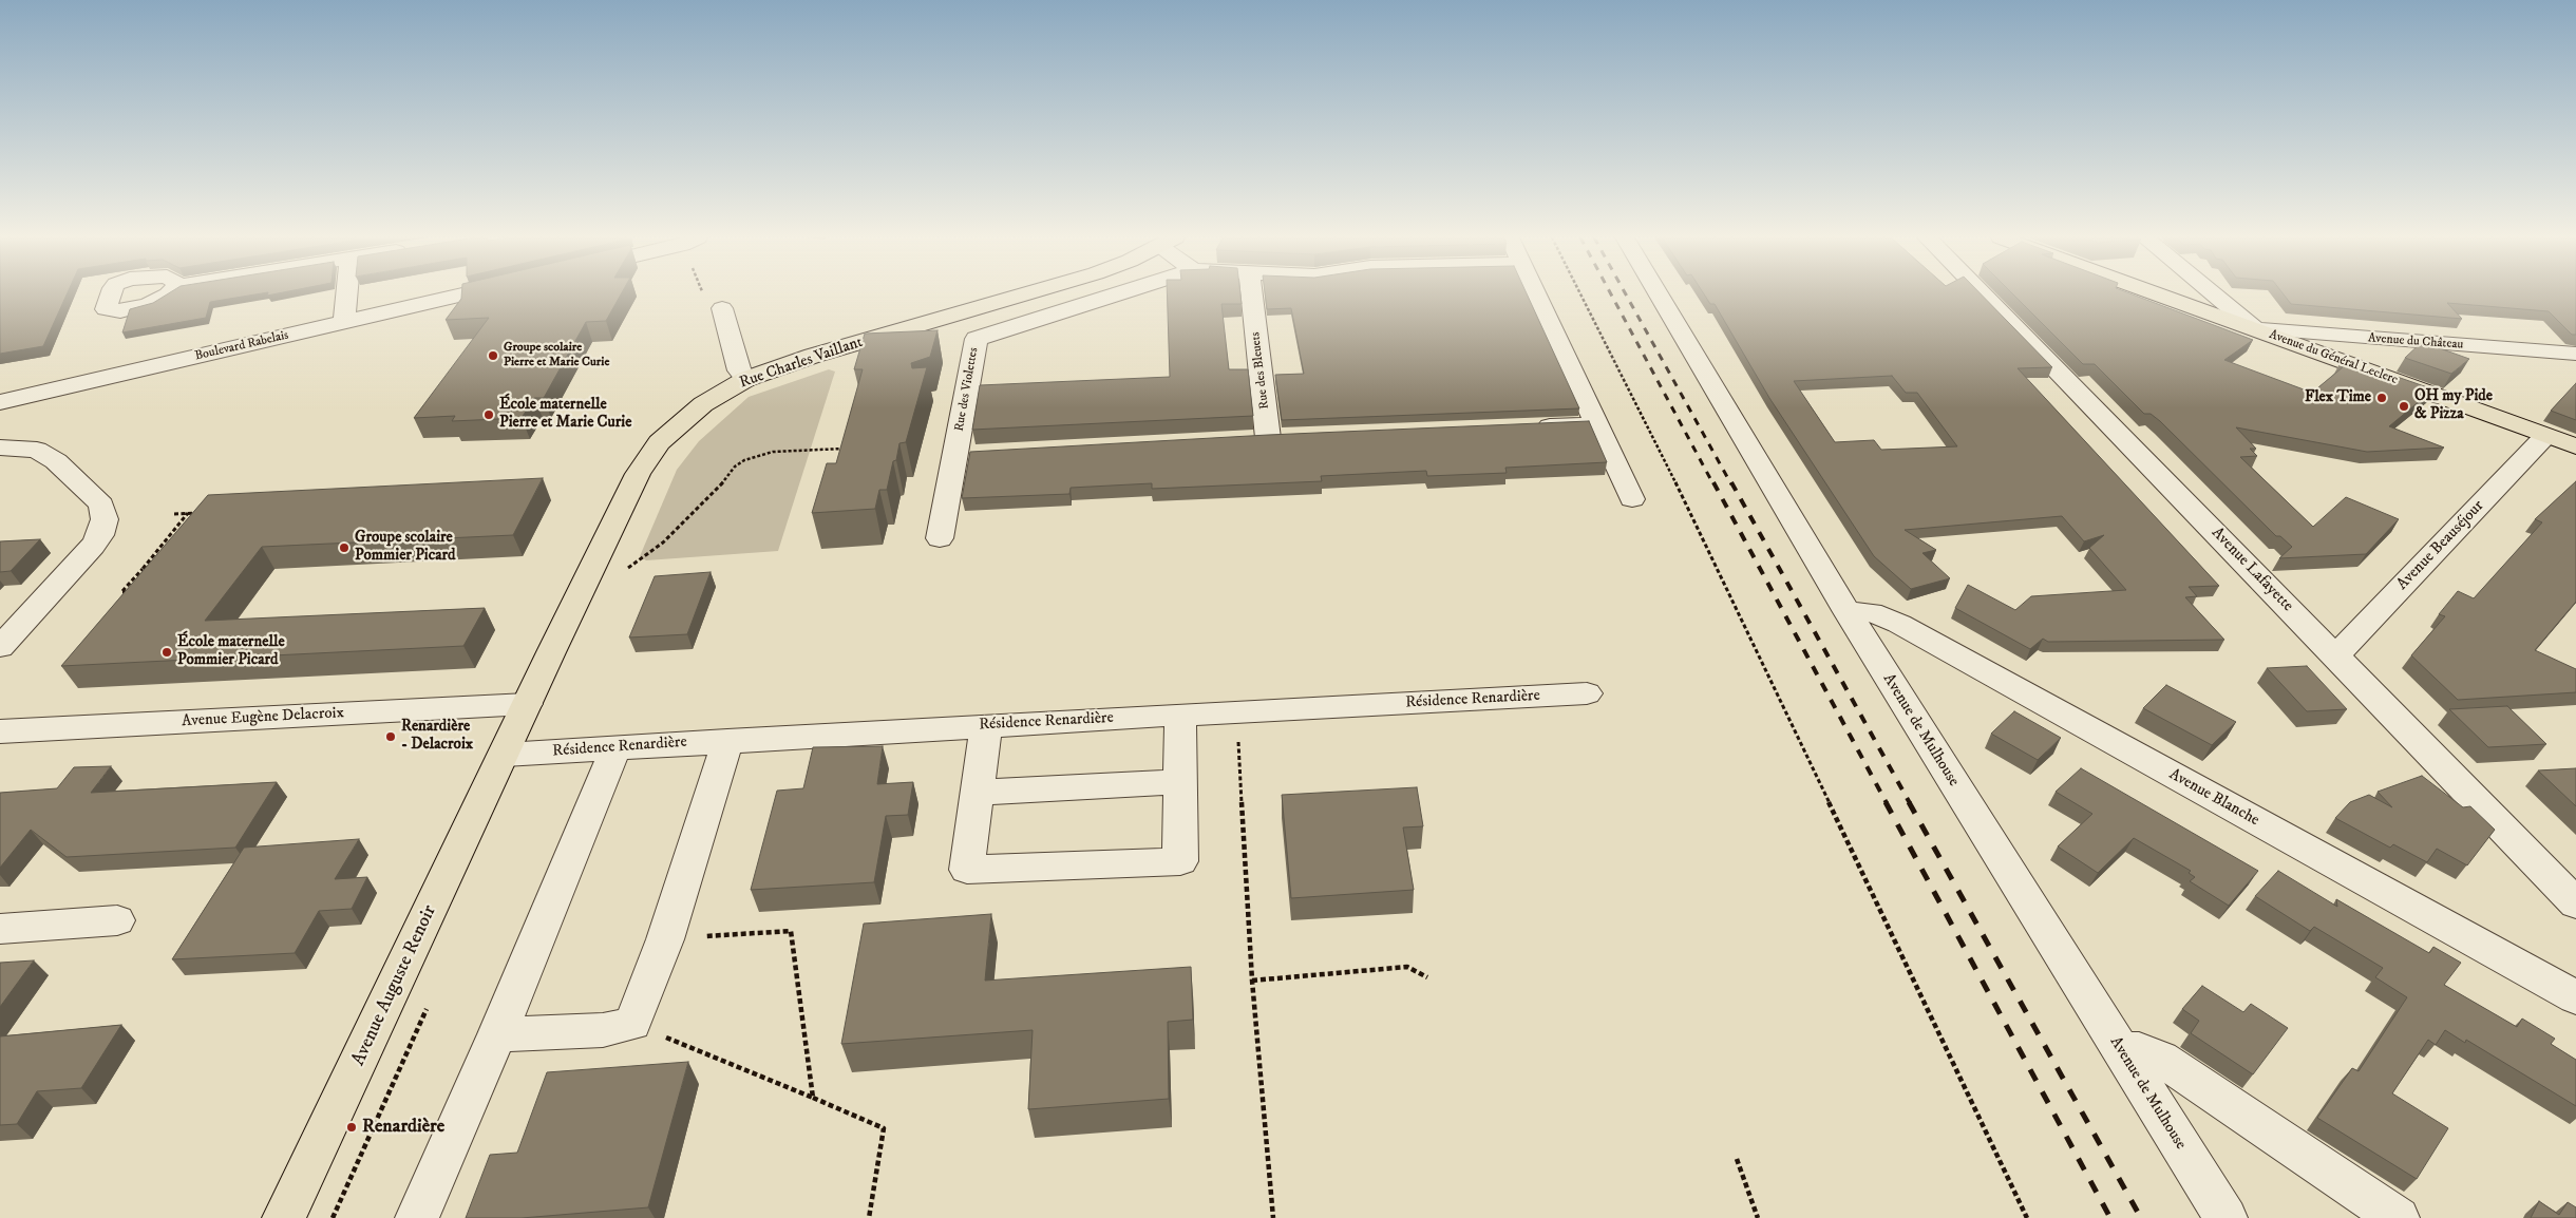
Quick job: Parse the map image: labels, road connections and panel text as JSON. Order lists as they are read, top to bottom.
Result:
{
  "streets": {
    "main road": ["Avenue du Général Leclerc", "Rue Charles Vaillant", "Avenue Auguste Renoir"],
    "street": [
      "Avenue du Château",
      "Boulevard Rabelais",
      "Rue des Bleuets",
      "Rue des Violettes",
      "Avenue Beauséjour",
      "Avenue Lafayette",
      "Résidence Renardière",
      "Avenue Eugène Delacroix",
      "Avenue de Mulhouse",
      "Avenue Blanche"
    ]
  },
  "crossings": [
    ["Avenue du Château", "Avenue du Général Leclerc"],
    ["Avenue du Général Leclerc", "Avenue Beauséjour"],
    ["Rue Charles Vaillant", "Résidence Renardière"],
    ["Rue Charles Vaillant", "Avenue Eugène Delacroix"],
    ["Rue Charles Vaillant", "Avenue Auguste Renoir"],
    ["Avenue Beauséjour", "Avenue Lafayette"],
    ["Résidence Renardière", "Avenue Auguste Renoir"],
    ["Avenue de Mulhouse", "Avenue Blanche"]
  ],
  "places": [
    "Groupe scolaire Pierre et Marie Curie",
    "Flex Time",
    "OH my Pide & Pizza",
    "École maternelle Pierre et Marie Curie",
    "Groupe scolaire Pommier Picard",
    "École maternelle Pommier Picard",
    "Renardière - Delacroix",
    "Renardière"
  ]
}
